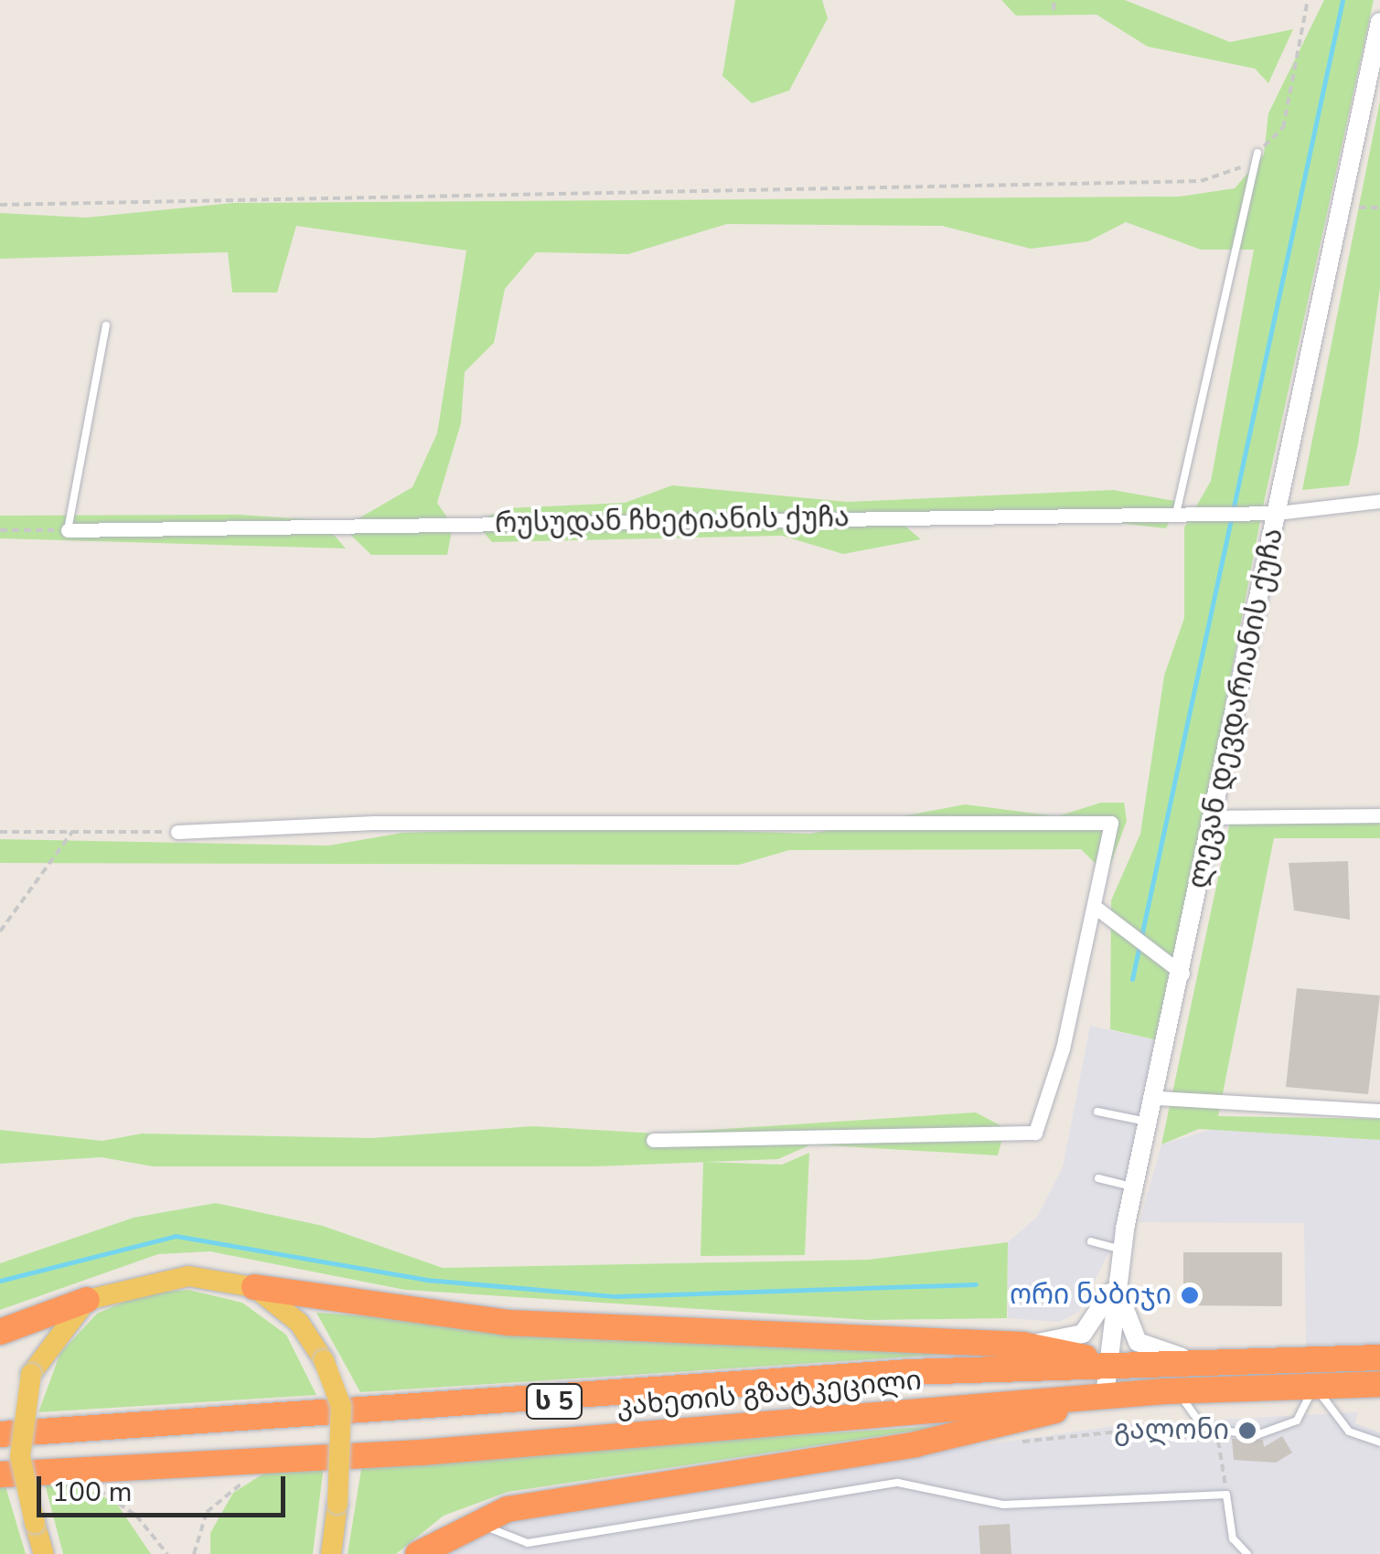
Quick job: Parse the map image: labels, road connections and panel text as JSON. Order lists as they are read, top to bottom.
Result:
{
  "streets": {
    "highway": ["კახეთის გზატკეცილი", "ს 5"],
    "main road": ["ლევან დევდარიანის ქუჩა"],
    "street": ["რუსუდან ჩხეტიანის ქუჩა"]
  },
  "crossings": [
    ["რუსუდან ჩხეტიანის ქუჩა", "ლევან დევდარიანის ქუჩა"],
    ["ლევან დევდარიანის ქუჩა", "კახეთის გზატკეცილი"]
  ],
  "places": ["ორი ნაბიჯი", "გალონი"],
  "scale_bar": "100 m"
}
